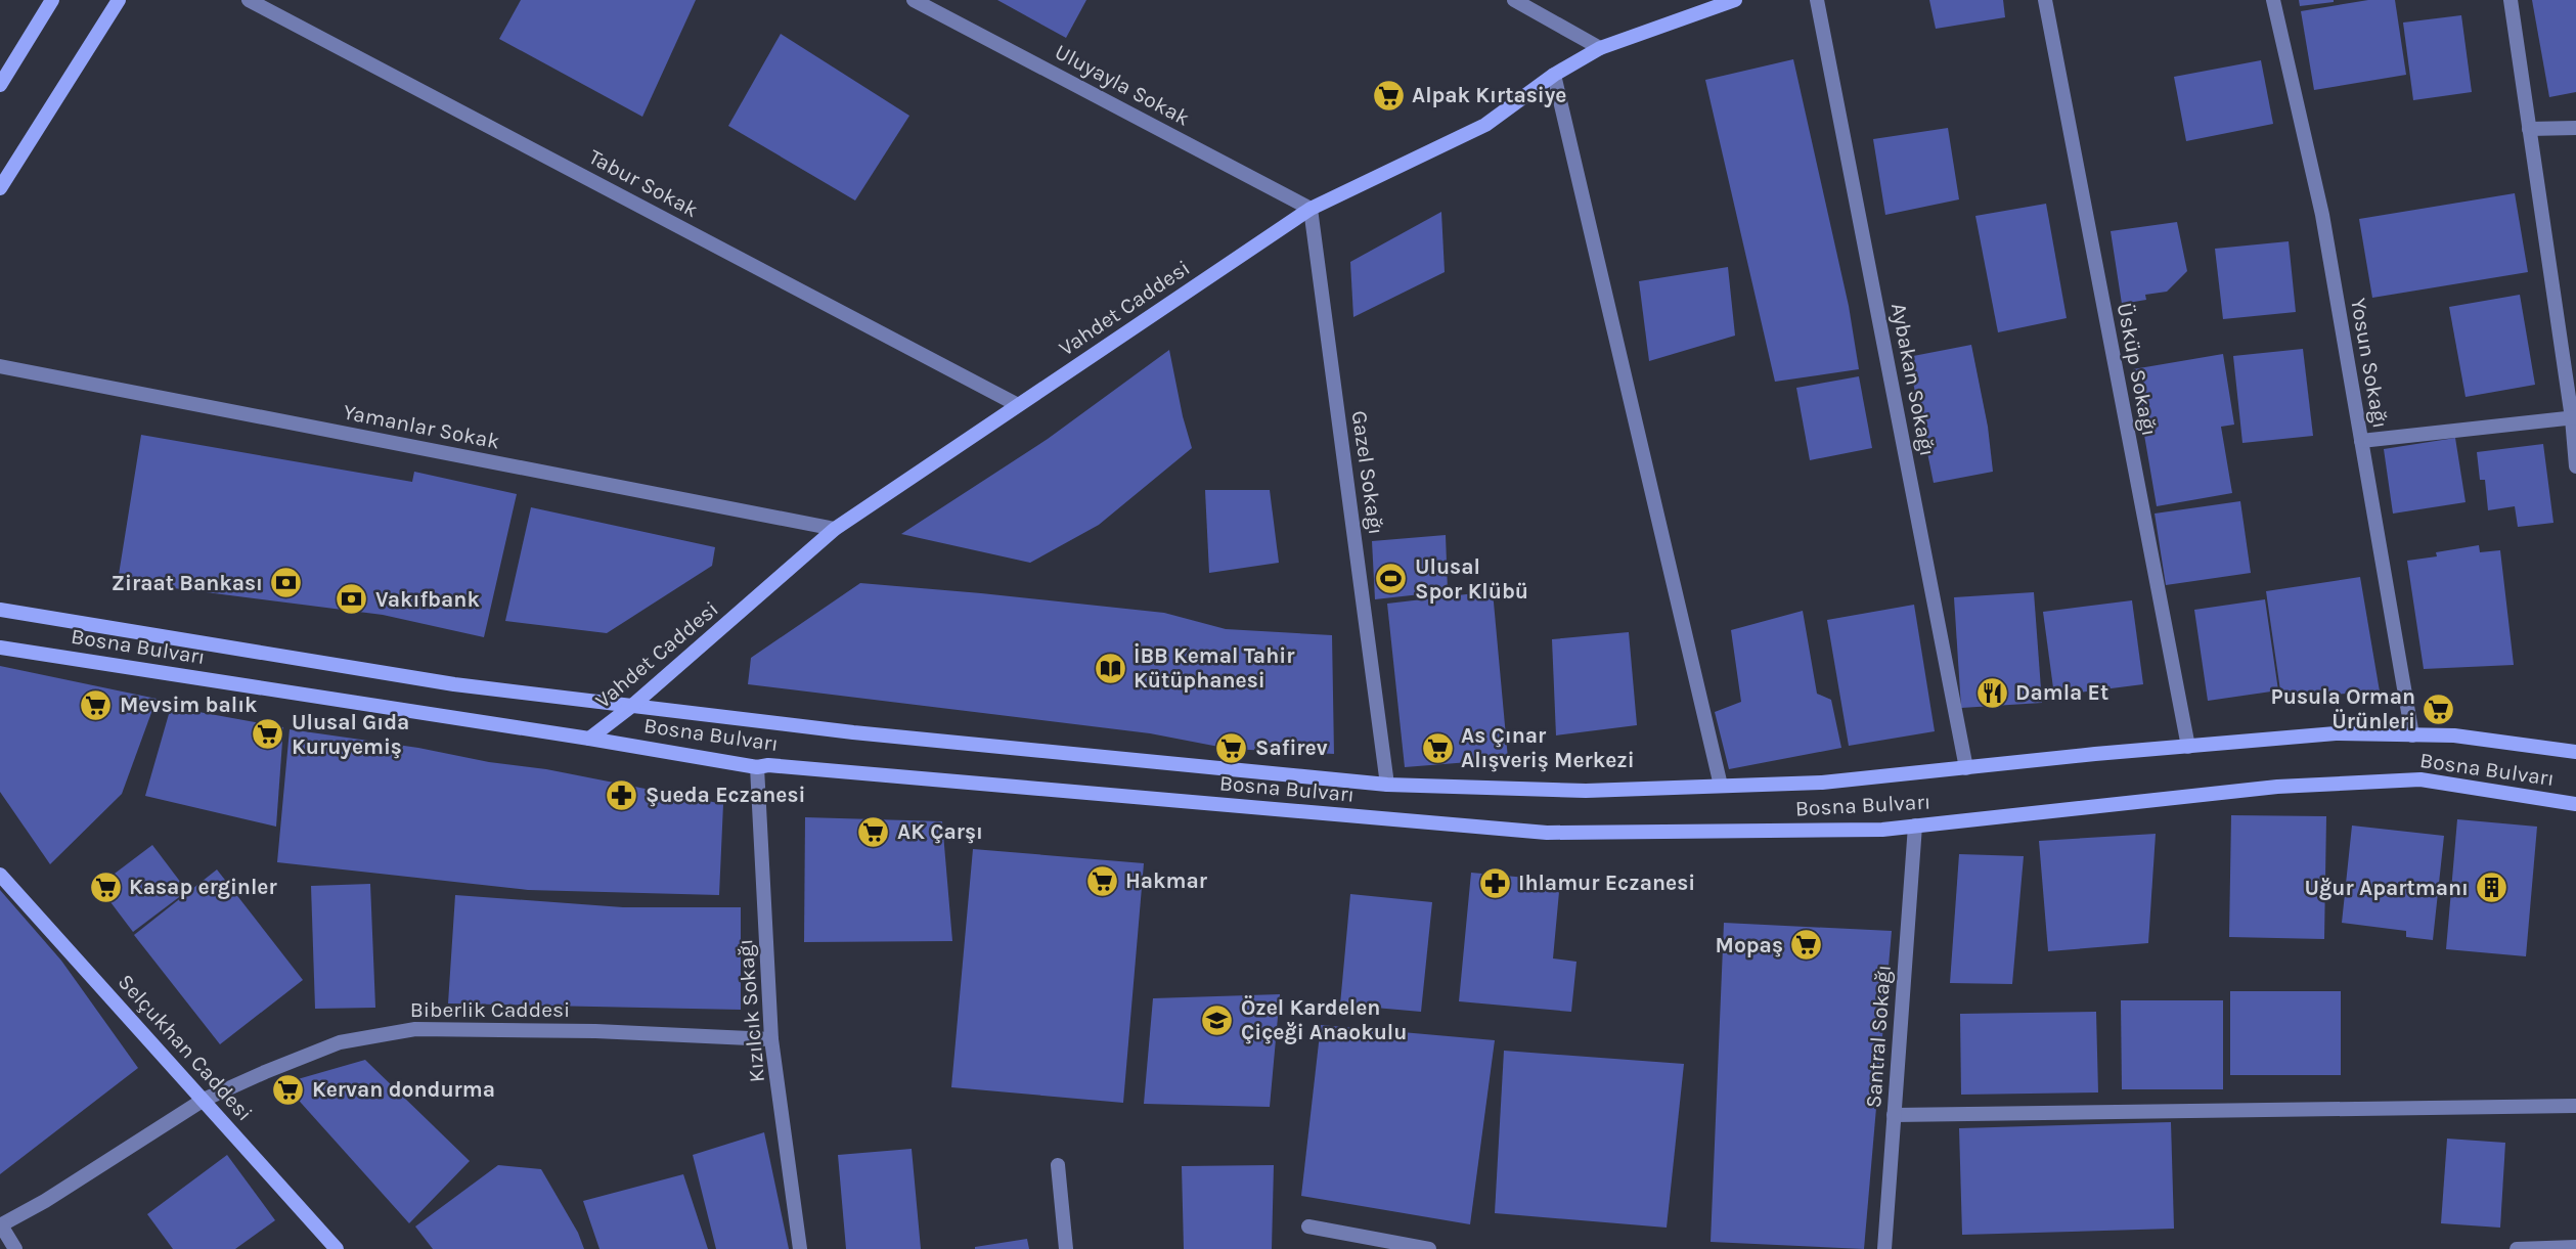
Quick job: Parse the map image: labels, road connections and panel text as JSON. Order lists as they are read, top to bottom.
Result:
{
  "streets": {
    "main road": ["Vahdet Caddesi", "Bosna Bulvarı", "Selçukhan Caddesi"],
    "street": [
      "Uluyayla Sokak",
      "Tabur Sokak",
      "Yosun Sokağı",
      "Üsküp Sokağı",
      "Aybakan Sokağı",
      "Yamanlar Sokak",
      "Gazel Sokağı",
      "Biberlik Caddesi",
      "Kızılcık Sokağı",
      "Santral Sokağı"
    ]
  },
  "crossings": [
    ["Uluyayla Sokak", "Vahdet Caddesi"],
    ["Uluyayla Sokak", "Gazel Sokağı"],
    ["Tabur Sokak", "Vahdet Caddesi"],
    ["Vahdet Caddesi", "Yamanlar Sokak"],
    ["Vahdet Caddesi", "Gazel Sokağı"],
    ["Vahdet Caddesi", "Bosna Bulvarı"],
    ["Yosun Sokağı", "Bosna Bulvarı"],
    ["Üsküp Sokağı", "Bosna Bulvarı"],
    ["Aybakan Sokağı", "Bosna Bulvarı"],
    ["Gazel Sokağı", "Bosna Bulvarı"],
    ["Bosna Bulvarı", "Kızılcık Sokağı"],
    ["Bosna Bulvarı", "Santral Sokağı"],
    ["Biberlik Caddesi", "Kızılcık Sokağı"],
    ["Biberlik Caddesi", "Selçukhan Caddesi"]
  ],
  "places": {
    "supermarket": [
      "Alpak Kırtasiye",
      "Mevsim balık",
      "Pusula Orman Ürünleri",
      "Ulusal Gıda Kuruyemiş",
      "Safirev",
      "As Çınar Alışveriş Merkezi",
      "AK Çarşı",
      "Hakmar",
      "Kasap erginler",
      "Mopaş",
      "Kervan dondurma"
    ],
    "sports": ["Ulusal Spor Klübü"],
    "bank": ["Ziraat Bankası", "Vakıfbank"],
    "library": ["İBB Kemal Tahir Kütüphanesi"],
    "restaurant": ["Damla Et"],
    "pharmacy": ["Şueda Eczanesi", "Ihlamur Eczanesi"],
    "building": ["Uğur Apartmanı"],
    "school or university": ["Özel Kardelen Çiçeği Anaokulu"]
  }
}
